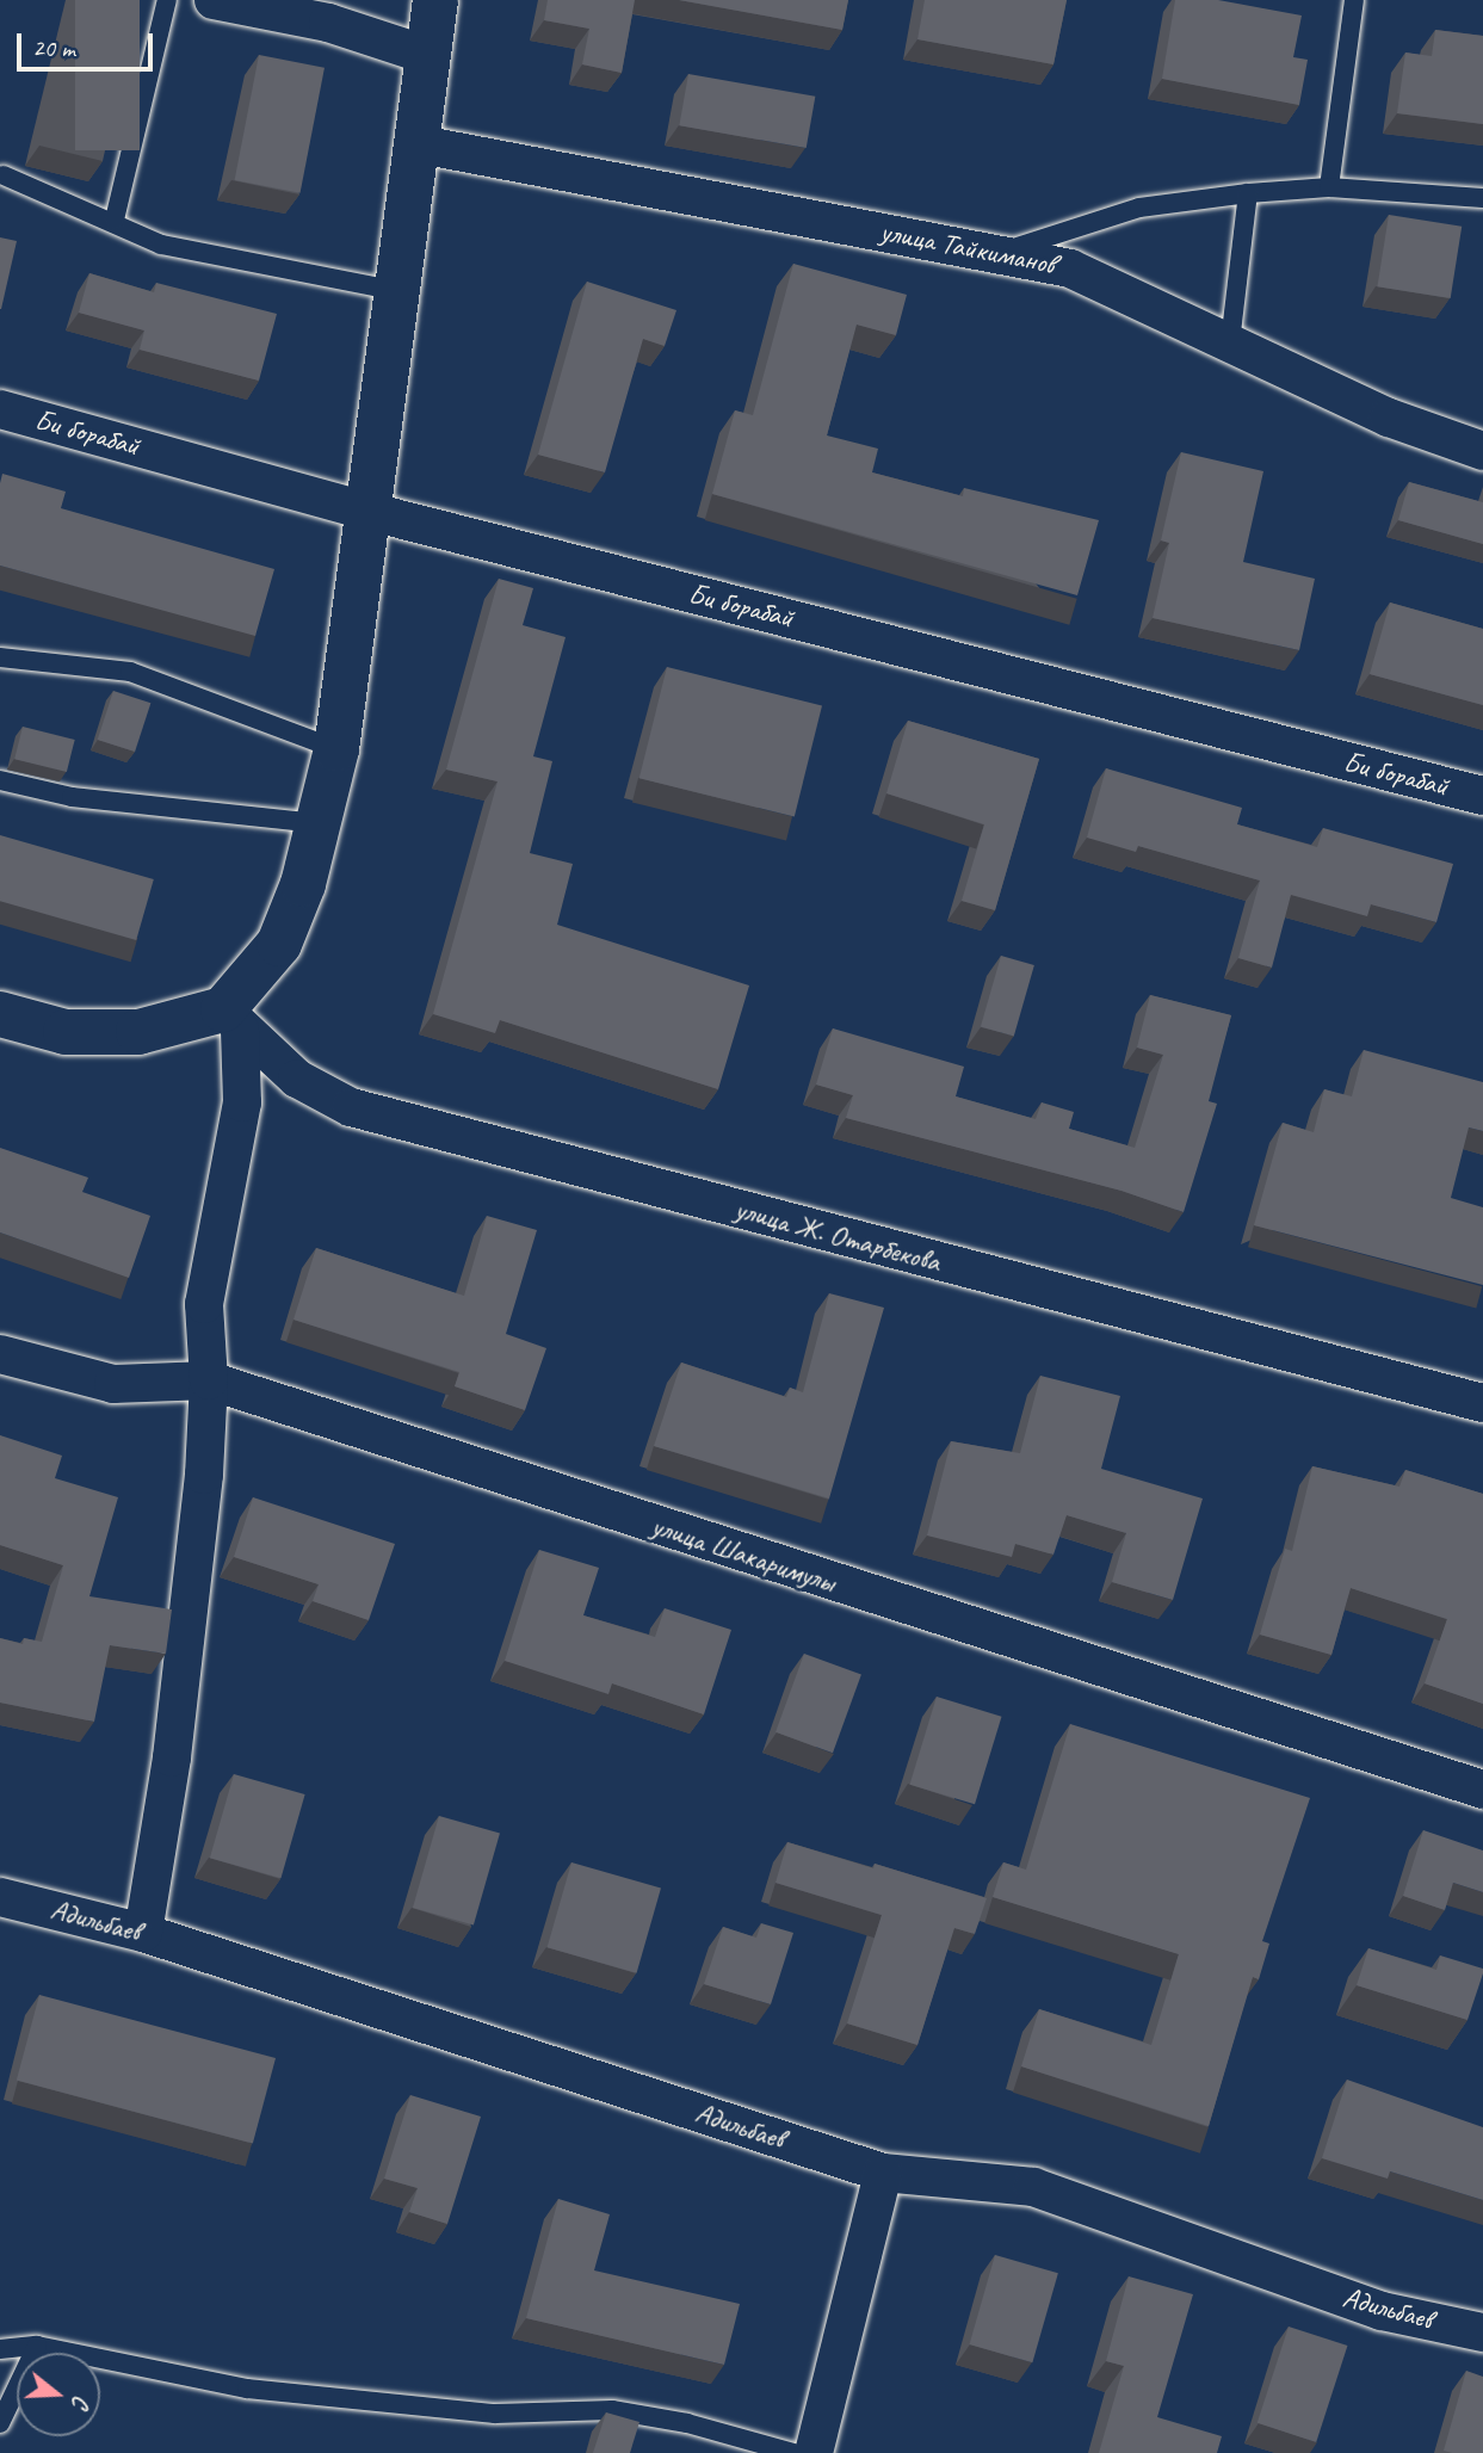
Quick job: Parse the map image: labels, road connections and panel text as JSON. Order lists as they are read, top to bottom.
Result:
{
  "streets": {
    "street": [
      "улица Тайкиманов",
      "Би борабай",
      "улица Ж. Отарбекова",
      "улица Шакаримулы",
      "Адильбаев"
    ]
  },
  "scale_bar": "20 m",
  "north": "right"
}
